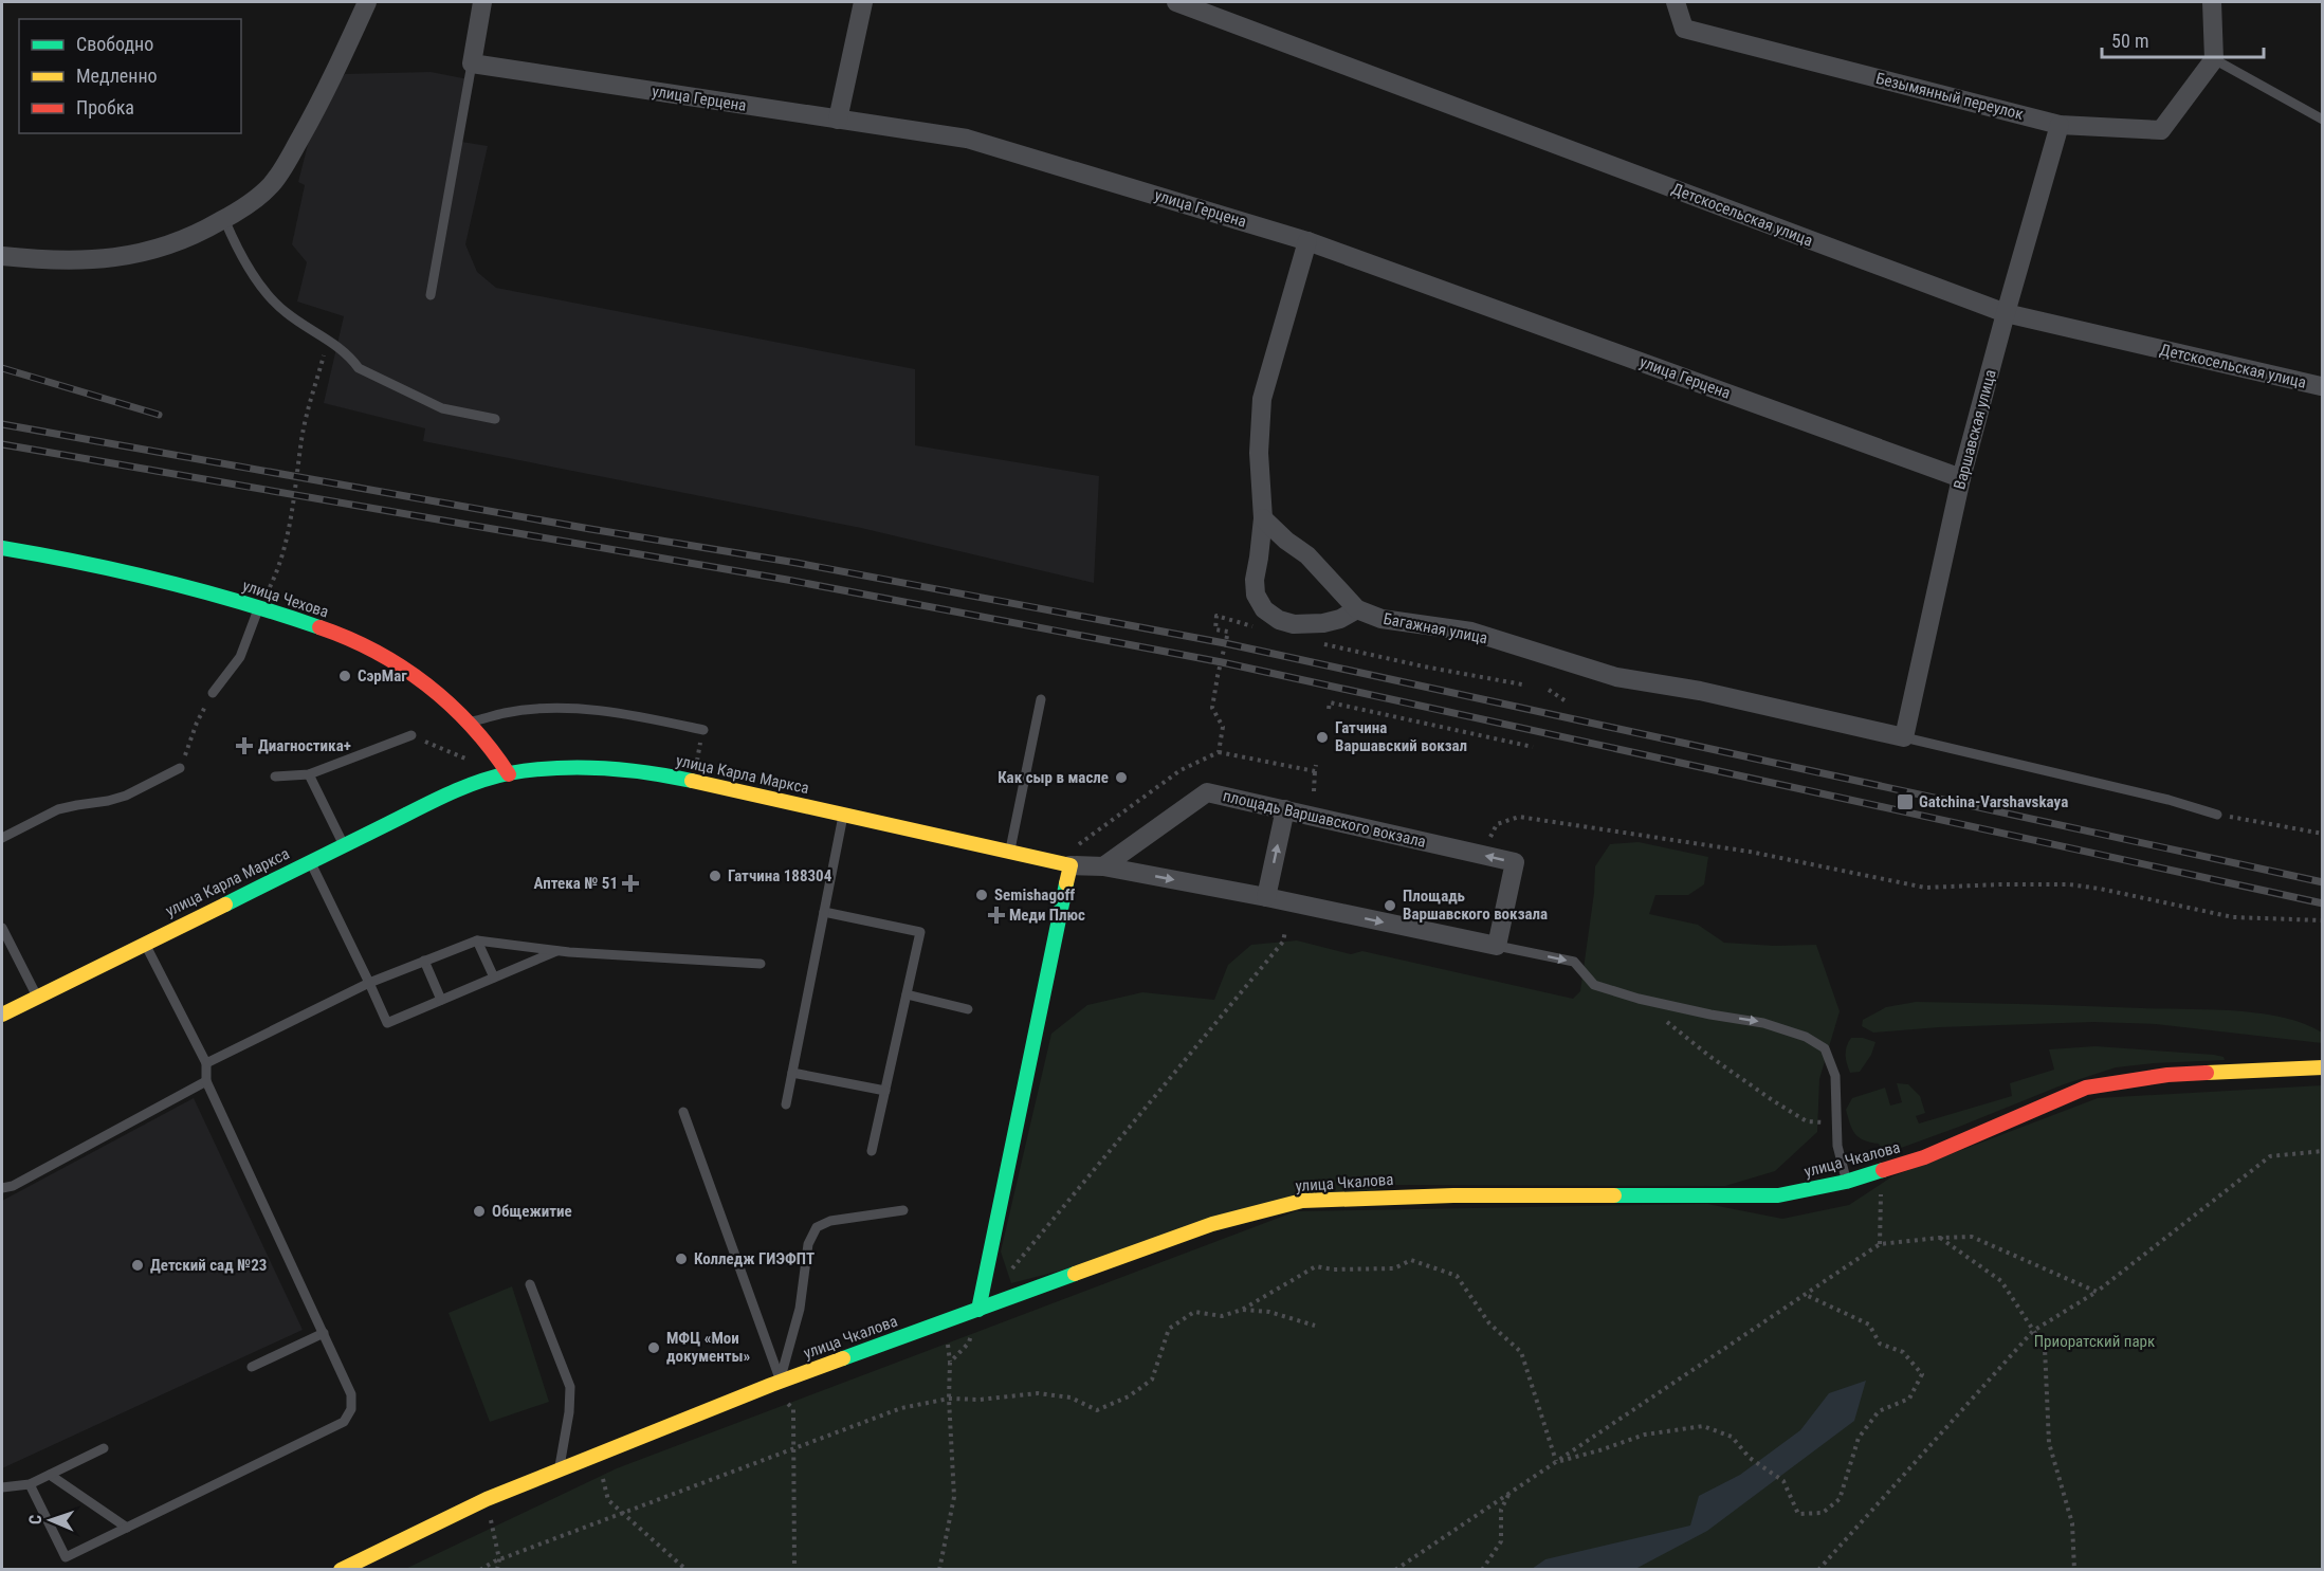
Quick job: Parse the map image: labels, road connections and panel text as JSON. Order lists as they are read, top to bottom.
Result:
{
  "streets": {
    "street": [
      "Безымянный переулок",
      "улица Герцена",
      "Детскосельская улица",
      "Варшавская улица",
      "улица Чехова",
      "Багажная улица",
      "улица Карла Маркса",
      "площадь Варшавского вокзала",
      "улица Чкалова"
    ]
  },
  "crossings": [
    ["Безымянный переулок", "Варшавская улица"],
    ["улица Герцена", "Варшавская улица"],
    ["Детскосельская улица", "Варшавская улица"],
    ["Варшавская улица", "Багажная улица"],
    ["улица Чехова", "улица Карла Маркса"]
  ],
  "parks": ["Приоратский парк"],
  "places": {
    "other": [
      "СэрМаг",
      "Гатчина Варшавский вокзал",
      "Как сыр в масле",
      "Гатчина 188304",
      "Semishagoff",
      "Площадь Варшавского вокзала",
      "Общежитие",
      "Колледж ГИЭФПТ",
      "Детский сад №23",
      "МФЦ «Мои документы»"
    ],
    "health": ["Диагностика+", "Аптека № 51", "Меди Плюс"],
    "transit": ["Gatchina-Varshavskaya"]
  },
  "legend": ["Свободно", "Медленно", "Пробка"],
  "scale_bar": "50 m",
  "north": "left"
}
